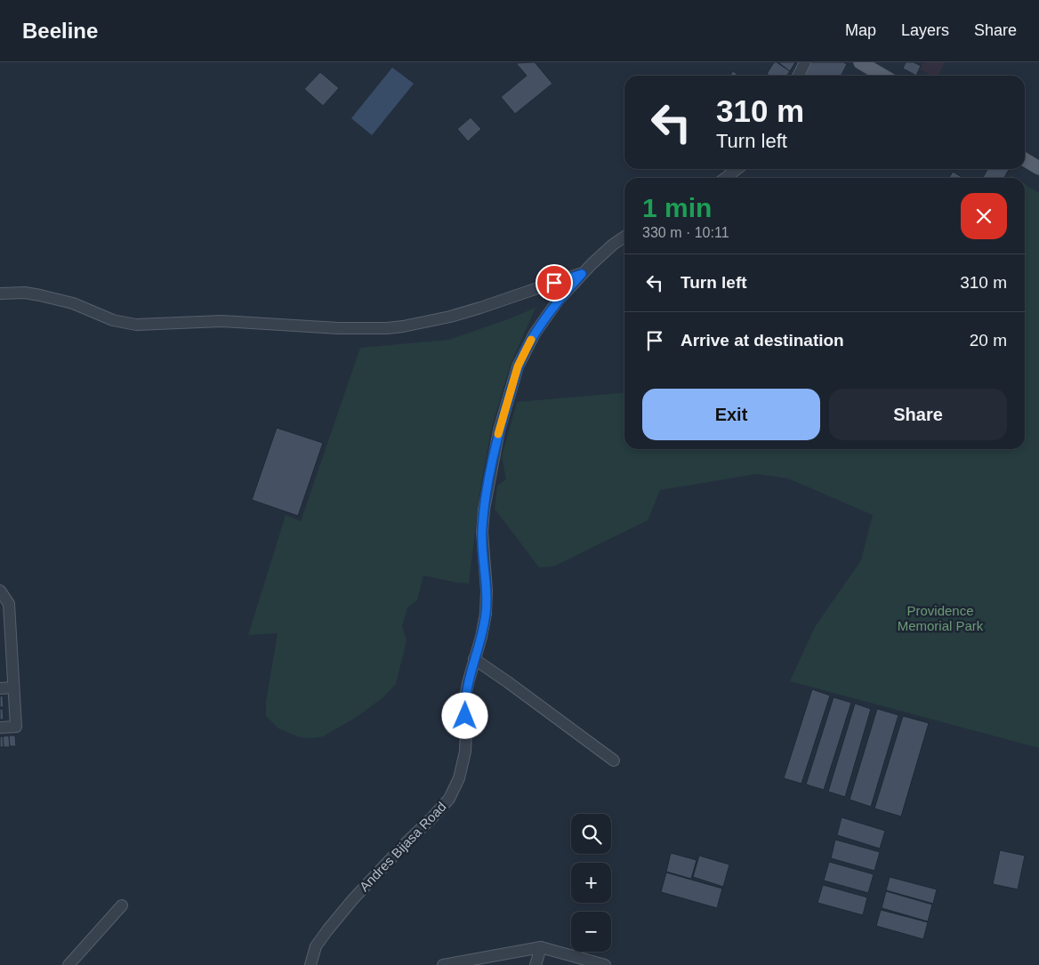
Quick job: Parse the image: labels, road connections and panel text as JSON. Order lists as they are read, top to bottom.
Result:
{
  "streets": {
    "street": ["Andres Bijasa Road"]
  },
  "parks": ["Providence Memorial Park"],
  "page": {
    "header": "Beeline",
    "nav": ["Map", "Layers", "Share"],
    "turn": ["310 m", "Turn left"],
    "heading": ["1 min", "330 m · 10:11"],
    "list": [
      {
        "name": "Turn left",
        "value": "310 m"
      },
      {
        "name": "Arrive at destination",
        "value": "20 m"
      }
    ],
    "buttons": ["Exit", "Share"],
    "map_buttons": ["+", "−"]
  }
}
